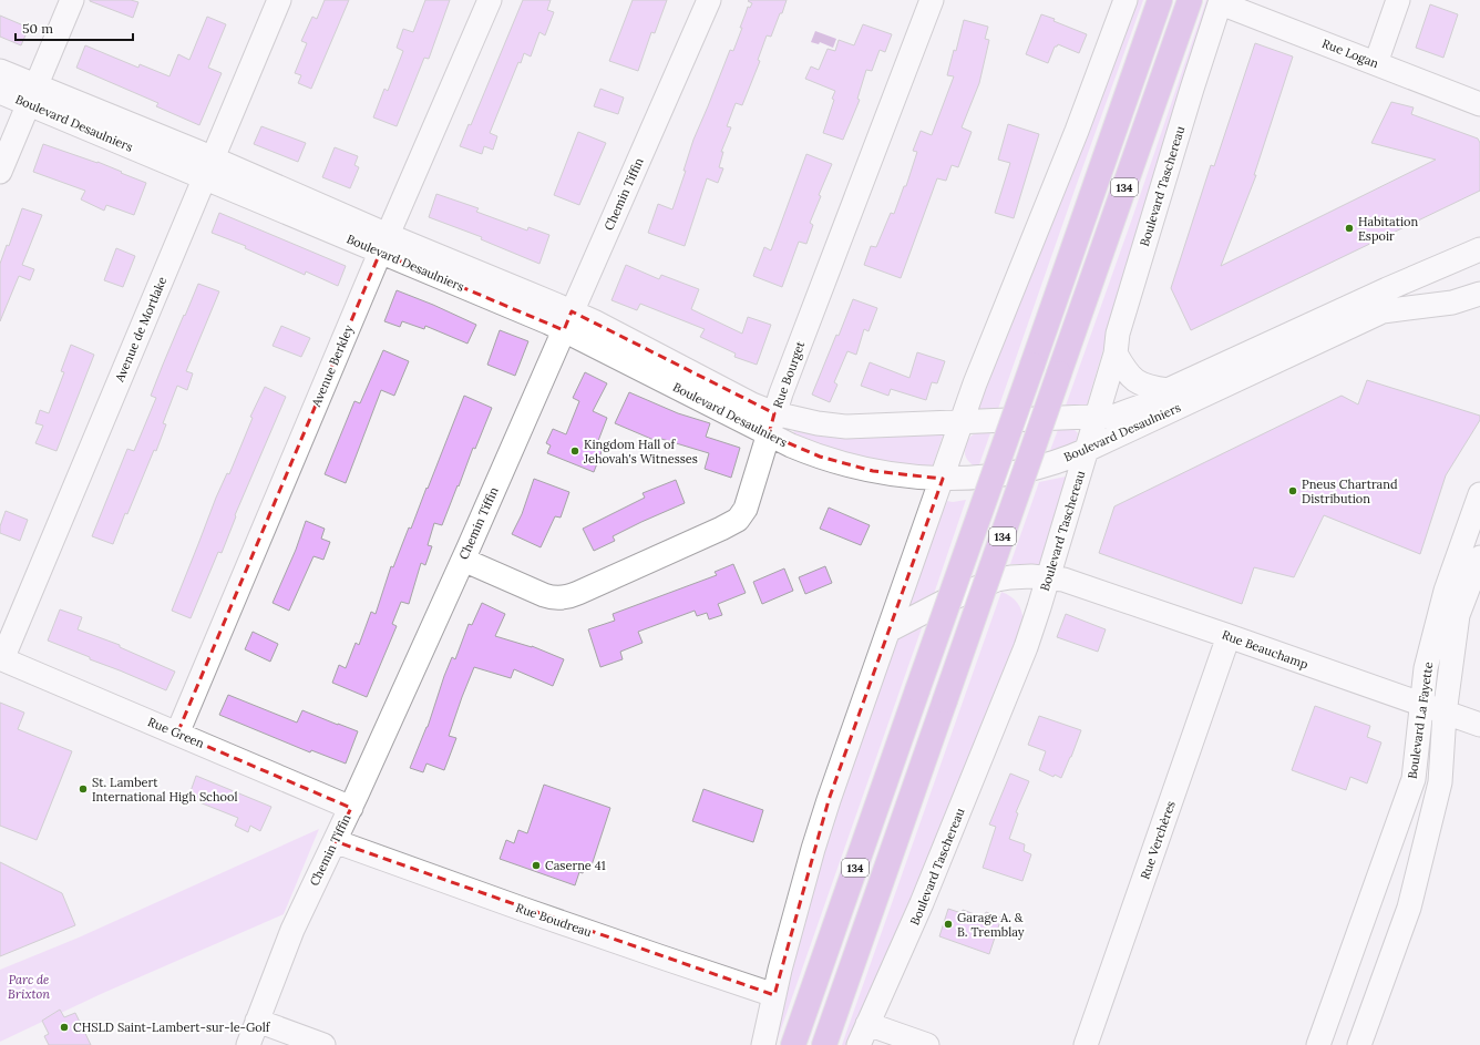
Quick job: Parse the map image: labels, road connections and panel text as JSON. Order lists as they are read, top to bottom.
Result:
{
  "streets": {
    "highway": ["134"],
    "street": [
      "Rue Logan",
      "Boulevard Desaulniers",
      "Boulevard Taschereau",
      "Chemin Tiffin",
      "Avenue de Mortlake",
      "Avenue Berkley",
      "Rue Bourget",
      "Rue Beauchamp",
      "Boulevard La Fayette",
      "Rue Green",
      "Rue Verchères",
      "Rue Boudreau"
    ]
  },
  "crossings": [
    ["Rue Logan", "Boulevard Taschereau"],
    ["Boulevard Desaulniers", "Boulevard Taschereau"],
    ["Boulevard Desaulniers", "Chemin Tiffin"],
    ["Boulevard Desaulniers", "Avenue de Mortlake"],
    ["Boulevard Desaulniers", "Avenue Berkley"],
    ["Boulevard Desaulniers", "Rue Bourget"],
    ["Boulevard Taschereau", "Rue Beauchamp"],
    ["Chemin Tiffin", "Rue Bourget"],
    ["Chemin Tiffin", "Rue Green"],
    ["Chemin Tiffin", "Rue Boudreau"],
    ["Avenue de Mortlake", "Rue Green"],
    ["Avenue Berkley", "Rue Green"],
    ["Rue Beauchamp", "Boulevard La Fayette"],
    ["Rue Beauchamp", "Rue Verchères"]
  ],
  "parks": ["Parc de Brixton"],
  "places": [
    "Habitation Espoir",
    "Kingdom Hall of Jehovah's Witnesses",
    "Pneus Chartrand Distribution",
    "St. Lambert International High School",
    "Caserne 41",
    "Garage A. & B. Tremblay",
    "CHSLD Saint-Lambert-sur-le-Golf"
  ],
  "scale_bar": "50 m"
}
